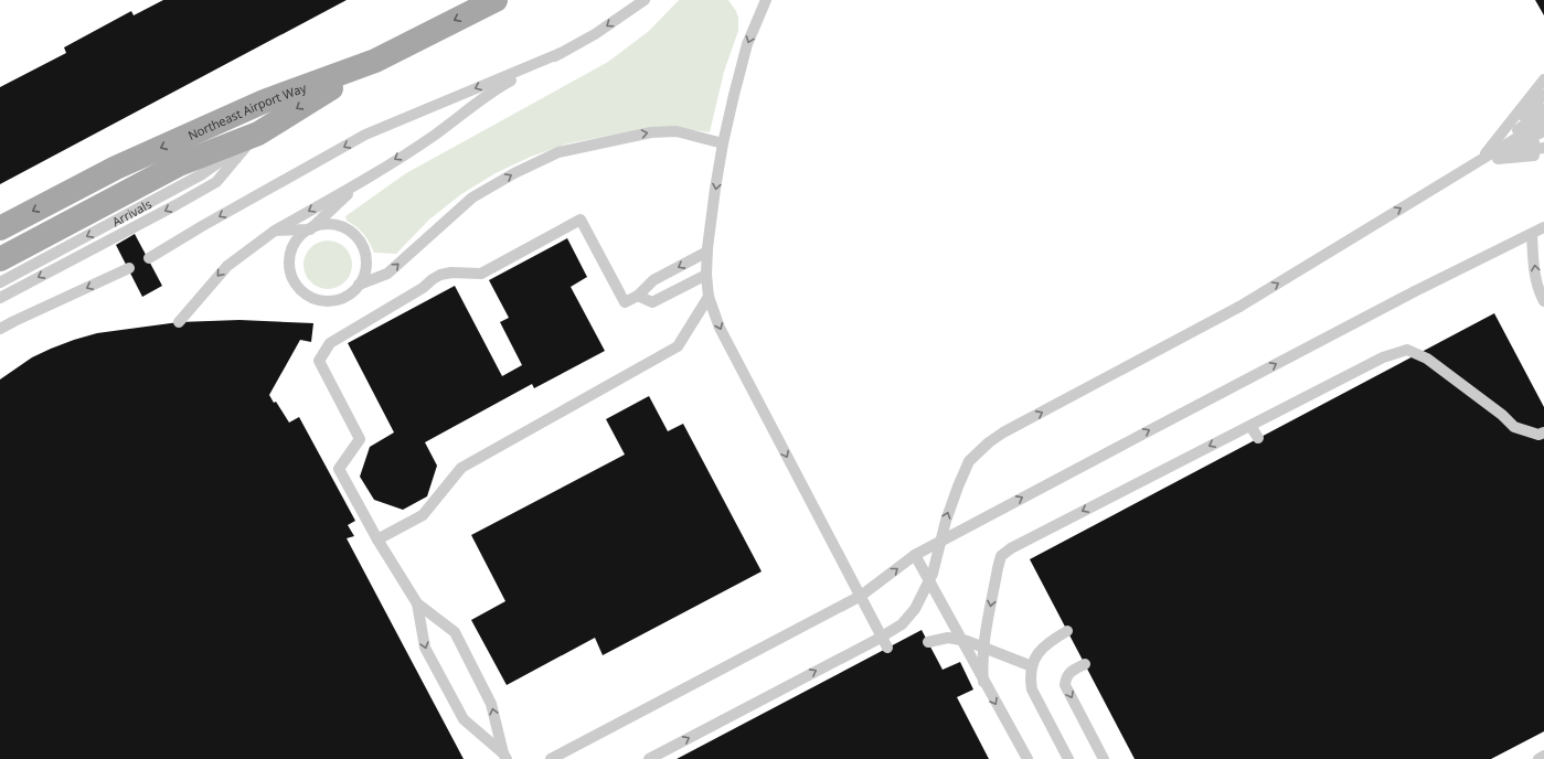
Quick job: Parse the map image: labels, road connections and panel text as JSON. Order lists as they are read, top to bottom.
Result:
{
  "streets": {
    "main road": ["Northeast Airport Way", "Arrivals"]
  },
  "crossings": [
    ["Northeast Airport Way", "Arrivals"]
  ],
  "one_way": ["Northeast Airport Way"]
}
